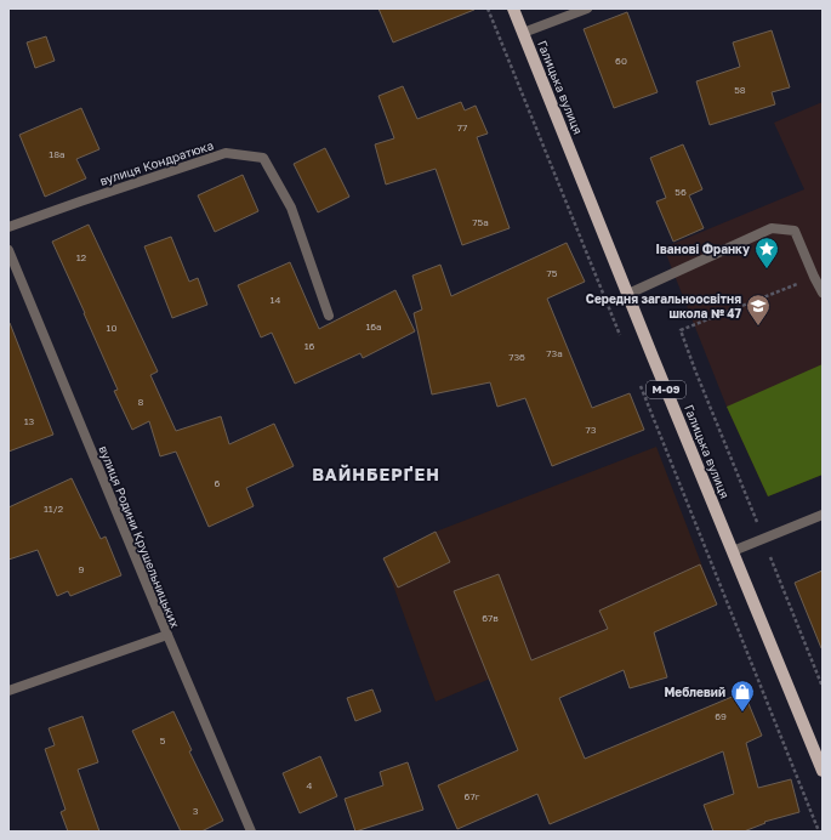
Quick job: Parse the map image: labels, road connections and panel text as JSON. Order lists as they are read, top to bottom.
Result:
{
  "streets": {
    "main road": ["Галицька вулиця", "М-09"],
    "street": ["вулиця Кондратюка", "вулиця Родини Крушельницьких"]
  },
  "districts": ["ВАЙНБЕРҐЕН"],
  "places": {
    "place": ["Іванові Франку"],
    "school or university": ["Середня загальноосвітня школа № 47"],
    "shop": ["Меблевий"]
  },
  "house_numbers": [
    "60",
    "58",
    "77",
    "18а",
    "56",
    "75а",
    "12",
    "75",
    "14",
    "16а",
    "10",
    "16",
    "73а",
    "73б",
    "8",
    "13",
    "73",
    "6",
    "11/2",
    "9",
    "67в",
    "69",
    "5",
    "4",
    "67г",
    "3"
  ]
}
